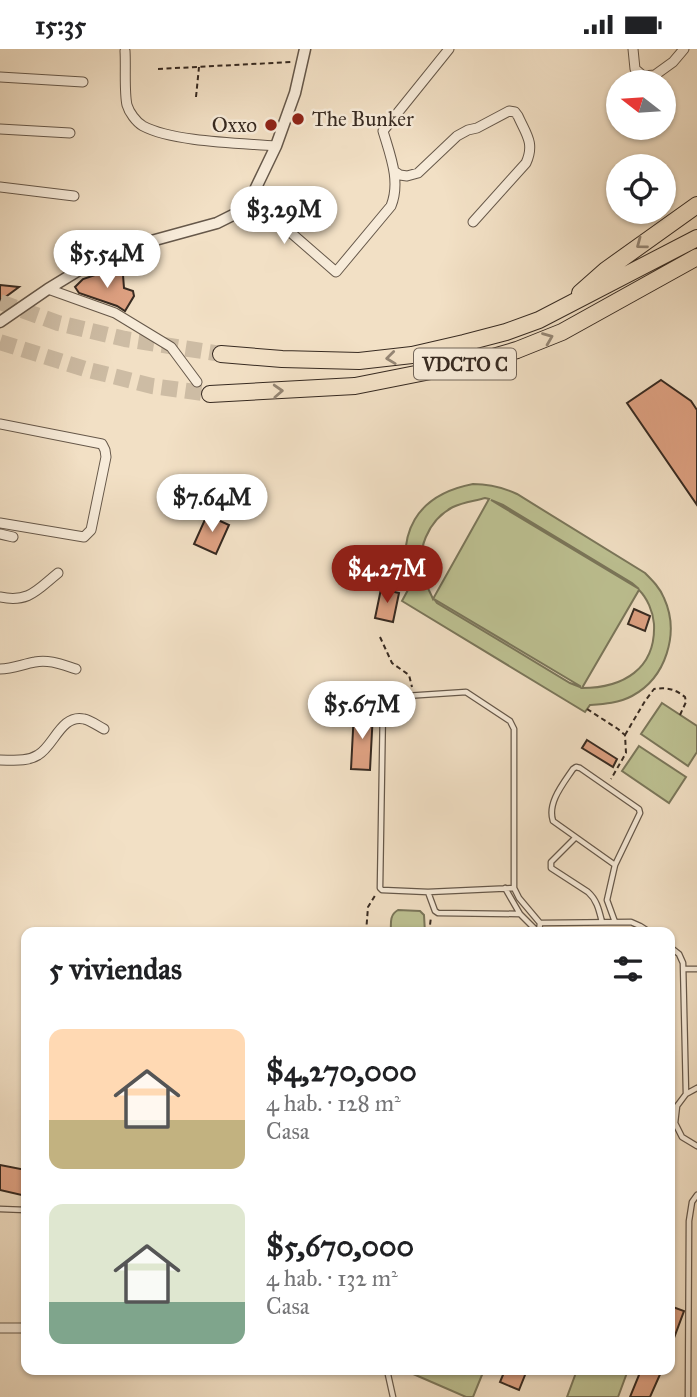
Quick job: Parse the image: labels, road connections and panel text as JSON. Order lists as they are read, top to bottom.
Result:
{
  "streets": {
    "highway": ["VDCTO C"]
  },
  "places": ["The Bunker", "Oxxo"],
  "north": "left",
  "page": {
    "status": "15:35",
    "price": [
      "$3.29M",
      "$5.54M",
      "$7.64M",
      "$4.27M",
      "$5.67M"
    ],
    "heading": "5 viviendas",
    "list": [
      {
        "name": "$4,270,000",
        "note": "4 hab. · 128 m² · Casa"
      },
      {
        "name": "$5,670,000",
        "note": "4 hab. · 132 m² · Casa"
      }
    ]
  }
}
